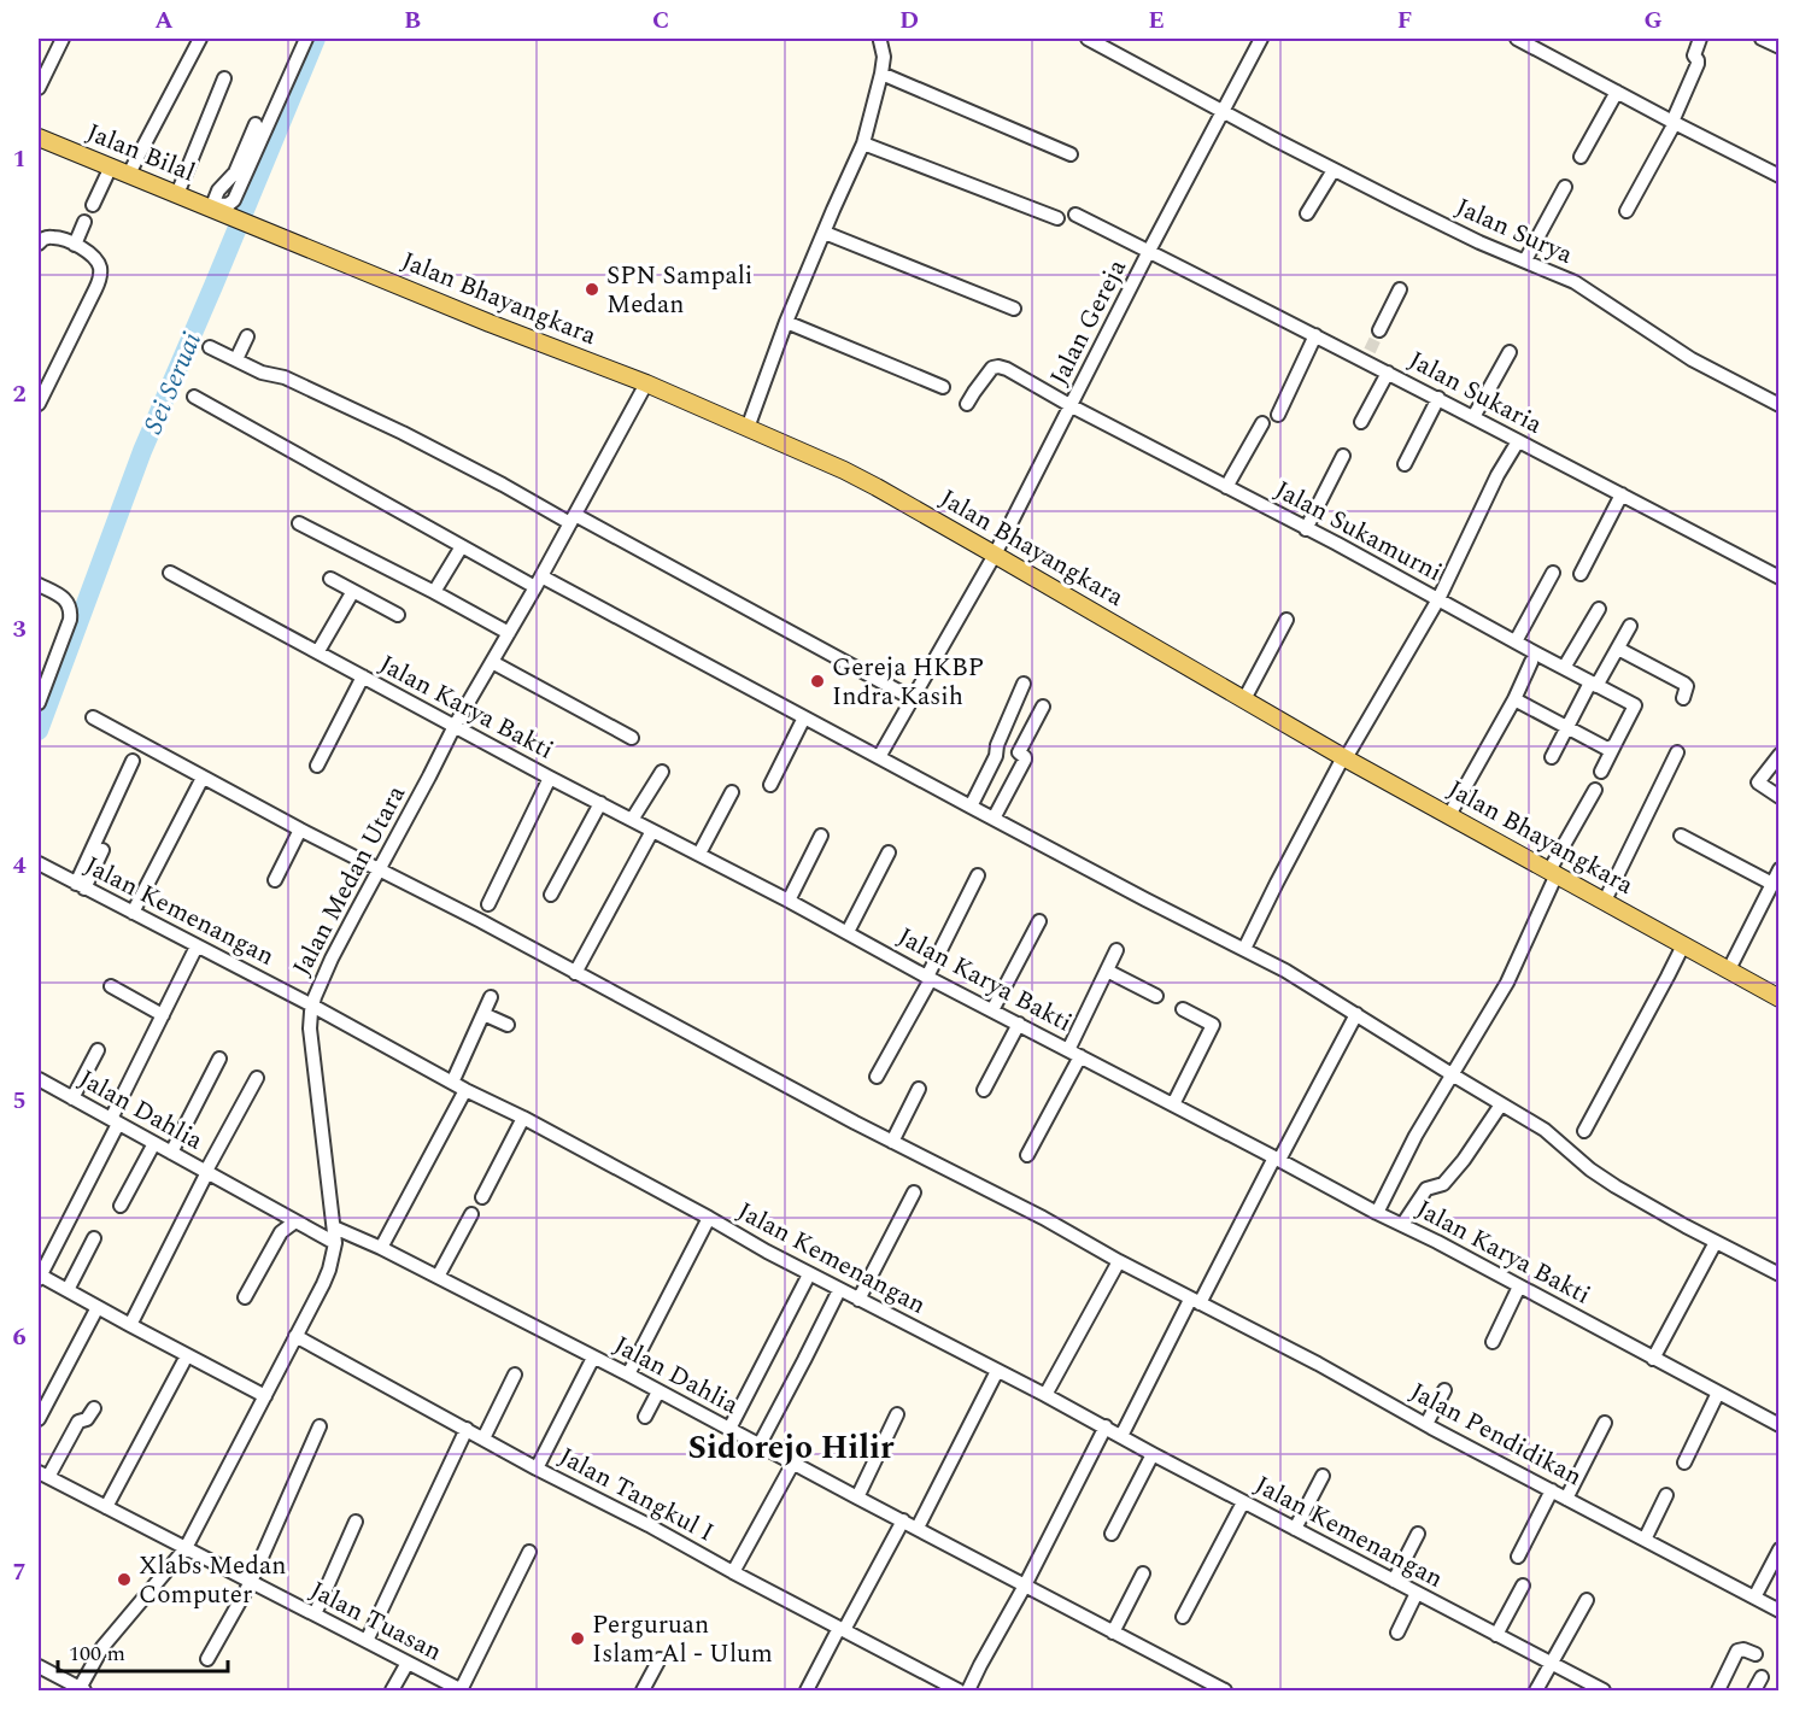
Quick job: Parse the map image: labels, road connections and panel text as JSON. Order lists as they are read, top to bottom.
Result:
{
  "streets": {
    "main road": ["Jalan Bilal", "Jalan Bhayangkara"],
    "street": [
      "Jalan Surya",
      "Jalan Gereja",
      "Jalan Sukaria",
      "Jalan Sukamurni",
      "Jalan Karya Bakti",
      "Jalan Medan Utara",
      "Jalan Kemenangan",
      "Jalan Dahlia",
      "Jalan Pendidikan",
      "Jalan Tangkul I",
      "Jalan Tuasan"
    ]
  },
  "crossings": [
    ["Jalan Bilal", "Jalan Bhayangkara"],
    ["Jalan Surya", "Jalan Gereja"],
    ["Jalan Bhayangkara", "Jalan Gereja"],
    ["Jalan Bhayangkara", "Jalan Medan Utara"],
    ["Jalan Gereja", "Jalan Sukaria"],
    ["Jalan Gereja", "Jalan Sukamurni"],
    ["Jalan Karya Bakti", "Jalan Medan Utara"],
    ["Jalan Medan Utara", "Jalan Kemenangan"],
    ["Jalan Medan Utara", "Jalan Dahlia"],
    ["Jalan Medan Utara", "Jalan Tangkul I"],
    ["Jalan Medan Utara", "Jalan Tuasan"]
  ],
  "districts": ["Sidorejo Hilir"],
  "water": ["Sei Seruai"],
  "places": [
    "SPN Sampali Medan",
    "Gereja HKBP Indra Kasih",
    "Xlabs Medan Computer",
    "Perguruan Islam Al - Ulum"
  ],
  "scale_bar": "100 m",
  "grid": {
    "columns": [
      "A",
      "B",
      "C",
      "D",
      "E",
      "F",
      "G"
    ],
    "rows": [
      "1",
      "2",
      "3",
      "4",
      "5",
      "6",
      "7"
    ]
  }
}
